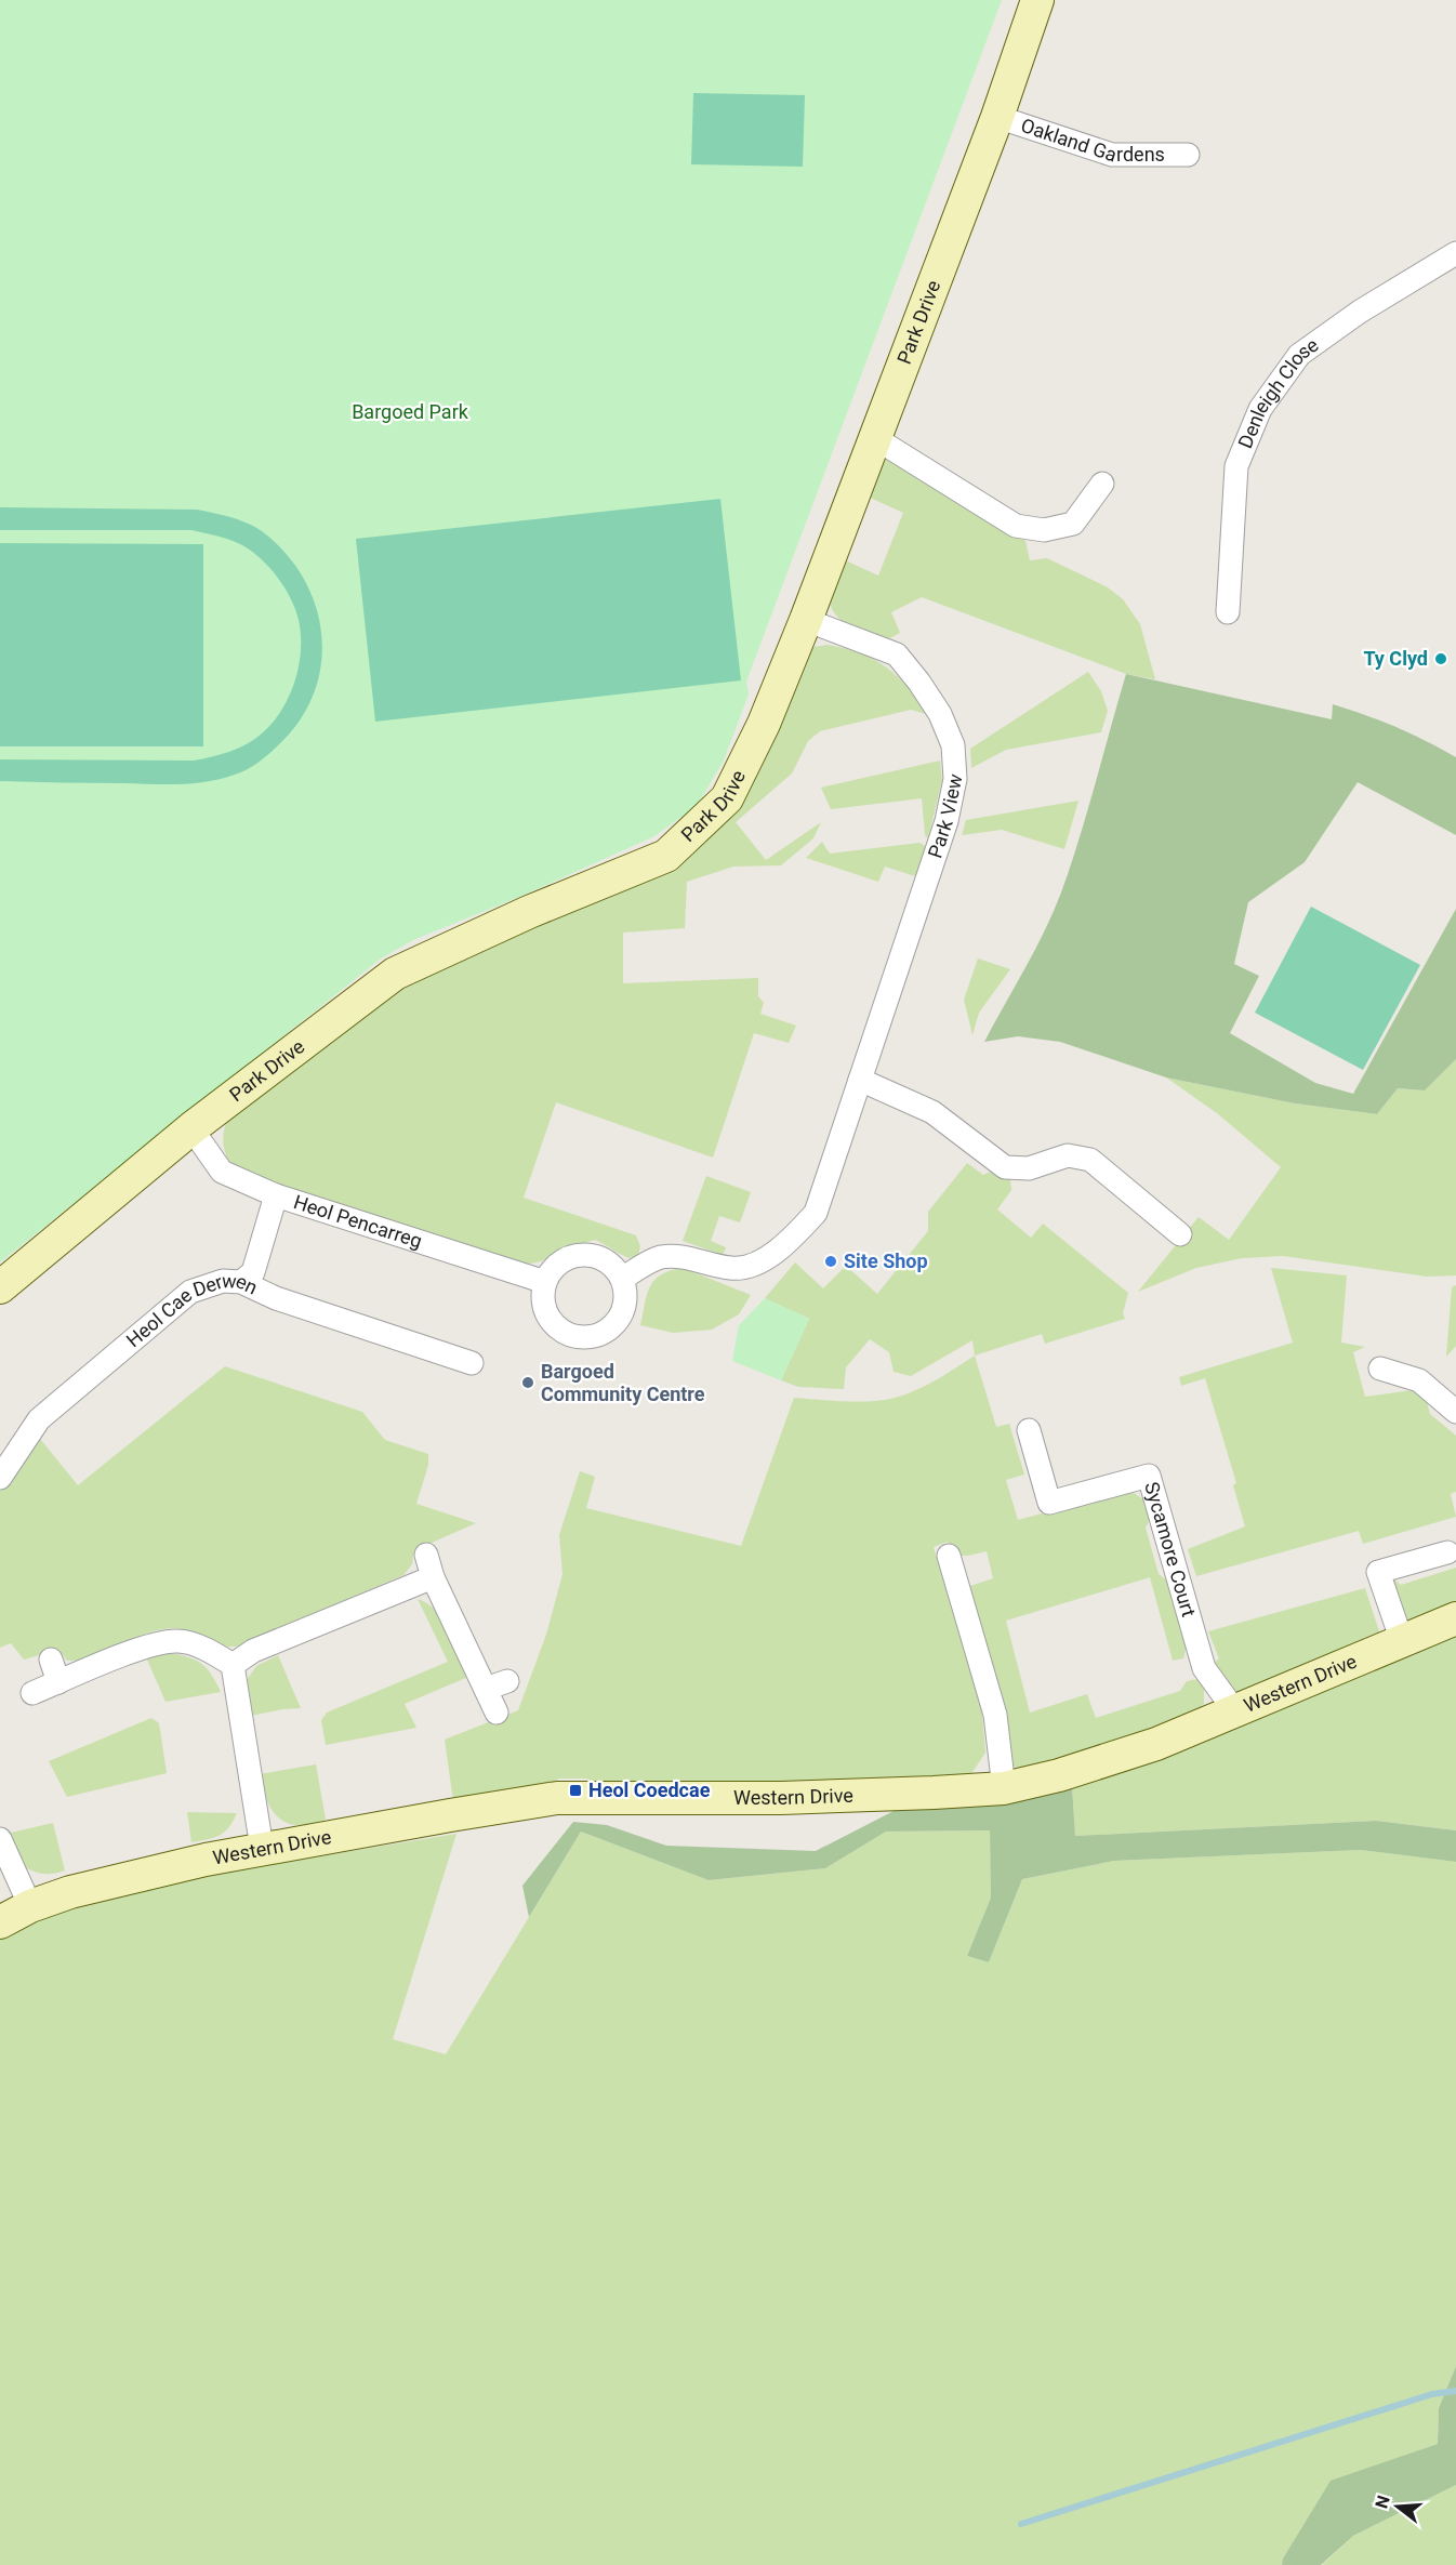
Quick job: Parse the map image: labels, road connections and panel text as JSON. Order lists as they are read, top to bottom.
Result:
{
  "streets": {
    "street": [
      "Oakland Gardens",
      "Park Drive",
      "Denleigh Close",
      "Park View",
      "Heol Pencarreg",
      "Heol Cae Derwen",
      "Sycamore Court",
      "Western Drive"
    ]
  },
  "crossings": [
    ["Oakland Gardens", "Park Drive"],
    ["Park Drive", "Park View"],
    ["Park Drive", "Heol Pencarreg"],
    ["Park View", "Heol Pencarreg"],
    ["Sycamore Court", "Western Drive"]
  ],
  "parks": ["Bargoed Park"],
  "places": {
    "other": ["Ty Clyd", "Site Shop", "Bargoed Community Centre"],
    "transit": ["Heol Coedcae"]
  },
  "north": "left"
}
